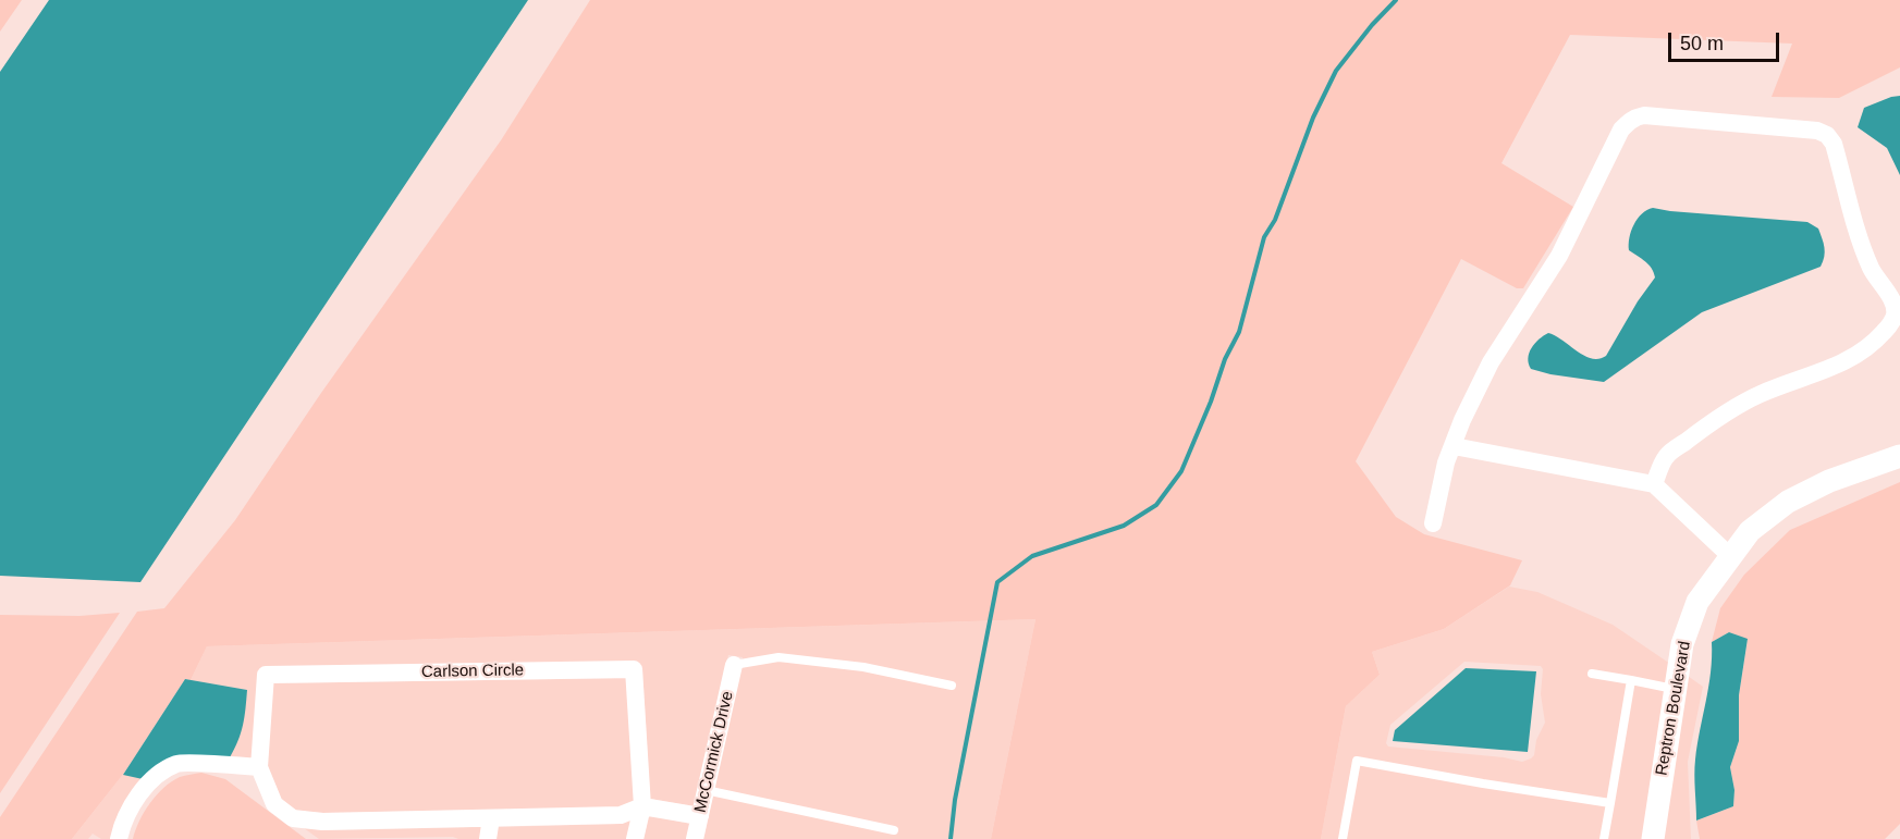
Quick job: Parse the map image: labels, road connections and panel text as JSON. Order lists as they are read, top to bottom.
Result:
{
  "streets": {
    "street": ["Carlson Circle", "Reptron Boulevard", "McCormick Drive"]
  },
  "crossings": [
    ["Carlson Circle", "McCormick Drive"]
  ],
  "scale_bar": "50 m"
}
